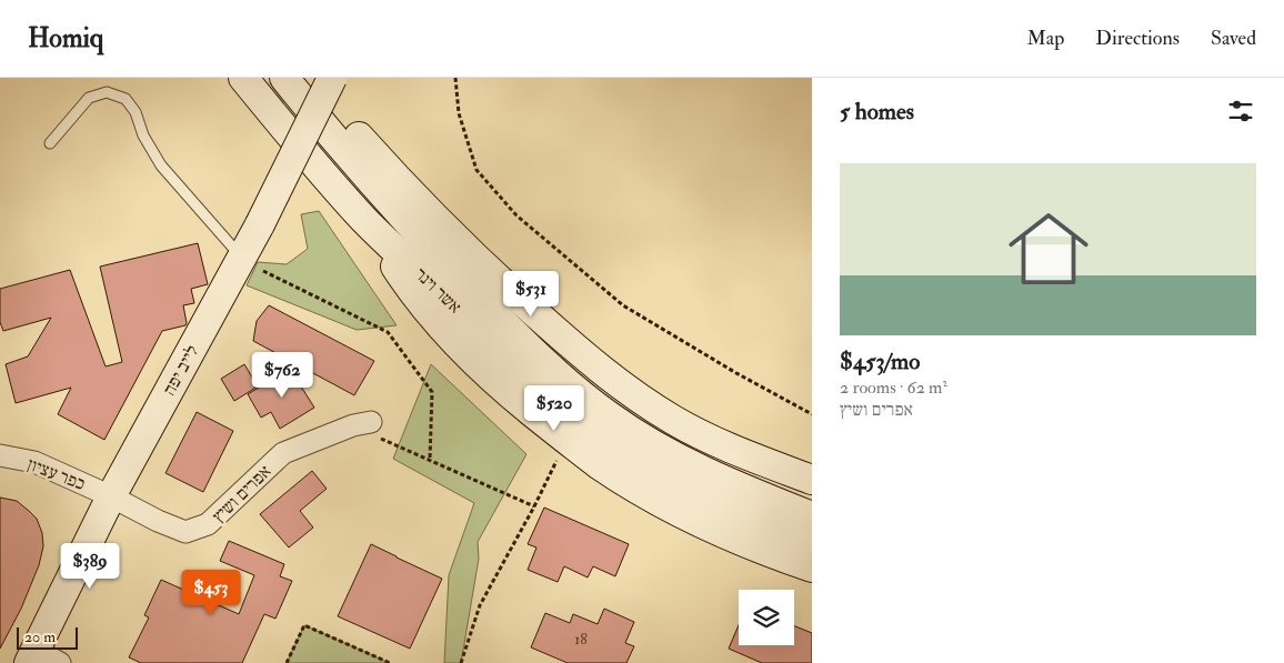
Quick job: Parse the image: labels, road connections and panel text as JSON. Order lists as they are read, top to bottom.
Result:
{
  "streets": {
    "main road": ["אשר וינר", "לייב יפה"],
    "street": ["כפר עציון", "אפרים ושיץ"]
  },
  "crossings": [
    ["לייב יפה", "כפר עציון"],
    ["לייב יפה", "אפרים ושיץ"],
    ["כפר עציון", "אפרים ושיץ"]
  ],
  "house_numbers": ["18"],
  "scale_bar": "20 m",
  "page": {
    "header": "Homiq",
    "nav": ["Map", "Directions", "Saved"],
    "heading": "5 homes",
    "list": [
      {
        "name": "$453/mo",
        "note": "2 rooms · 62 m² · אפרים ושיץ"
      }
    ],
    "price": [
      "$531",
      "$762",
      "$520",
      "$389",
      "$453"
    ],
    "scale": "20 m"
  }
}
